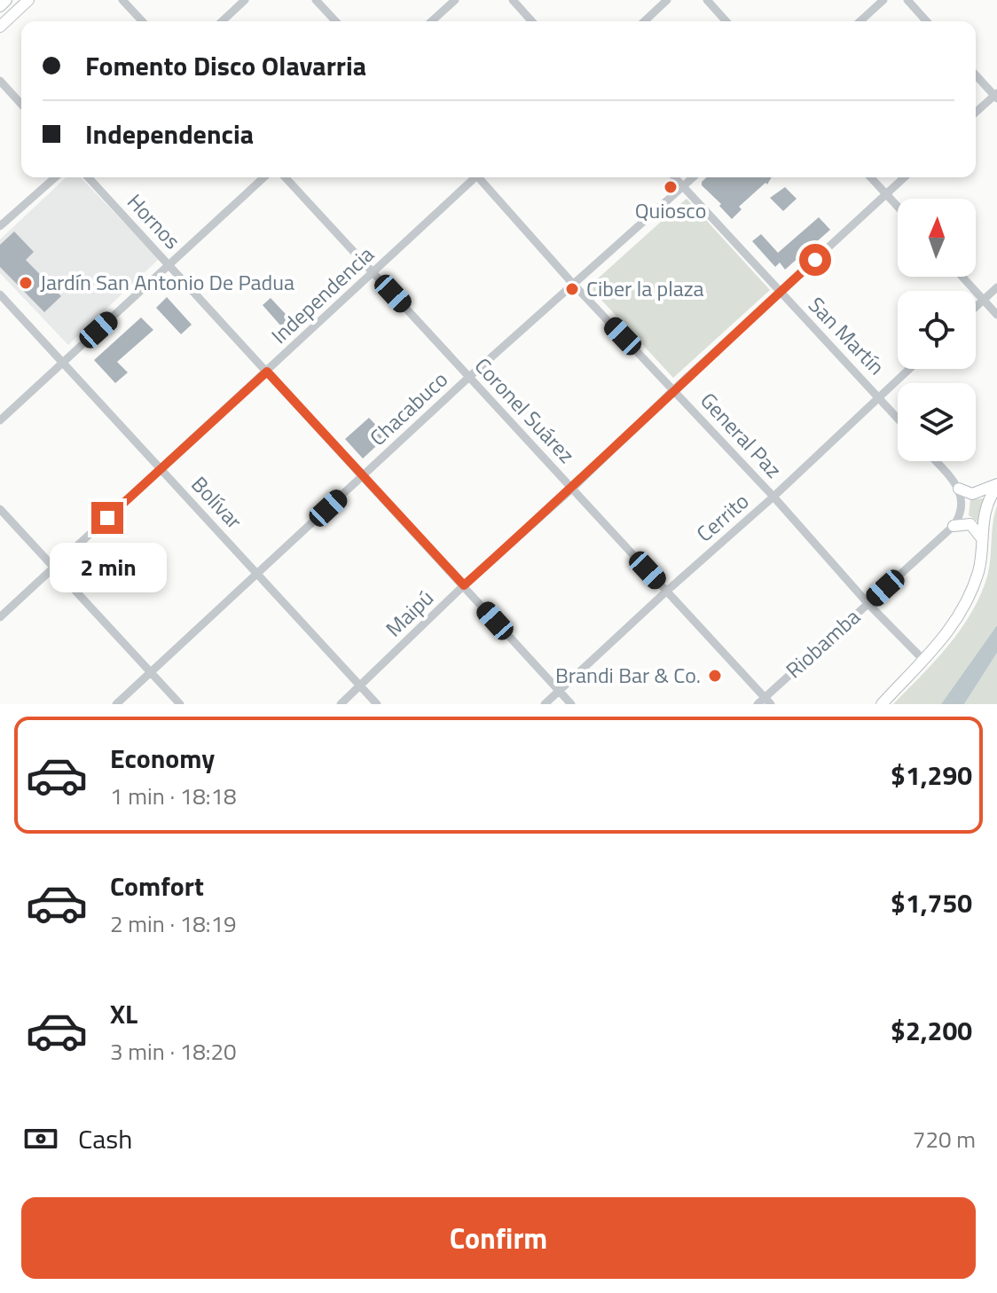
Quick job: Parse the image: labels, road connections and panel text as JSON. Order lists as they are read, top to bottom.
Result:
{
  "streets": {
    "street": [
      "Hornos",
      "Independencia",
      "San Martín",
      "Chacabuco",
      "Coronel Suárez",
      "General Paz",
      "Bolívar",
      "Cerrito",
      "Maipú",
      "Riobamba"
    ]
  },
  "crossings": [
    ["Hornos", "Independencia"],
    ["Hornos", "Chacabuco"],
    ["Hornos", "Cerrito"],
    ["Hornos", "Maipú"],
    ["Independencia", "Coronel Suárez"],
    ["Independencia", "Bolívar"],
    ["San Martín", "Chacabuco"],
    ["San Martín", "Cerrito"],
    ["San Martín", "Maipú"],
    ["Chacabuco", "Coronel Suárez"],
    ["Chacabuco", "General Paz"],
    ["Chacabuco", "Bolívar"],
    ["Coronel Suárez", "Cerrito"],
    ["Coronel Suárez", "Maipú"],
    ["Coronel Suárez", "Riobamba"],
    ["General Paz", "Cerrito"],
    ["General Paz", "Maipú"],
    ["General Paz", "Riobamba"],
    ["Bolívar", "Maipú"]
  ],
  "places": [
    "Quiosco",
    "Jardín San Antonio De Padua",
    "Ciber la plaza",
    "Brandi Bar & Co."
  ],
  "north": "top",
  "page": {
    "banner": ["Fomento Disco Olavarria", "Independencia"],
    "bubble": "2 min",
    "list": [
      {
        "name": "Economy",
        "note": "1 min · 18:18",
        "value": "$1,290"
      },
      {
        "name": "Comfort",
        "note": "2 min · 18:19",
        "value": "$1,750"
      },
      {
        "name": "XL",
        "note": "3 min · 18:20",
        "value": "$2,200"
      }
    ],
    "pay": ["Cash", "720 m"],
    "buttons": "Confirm"
  }
}
